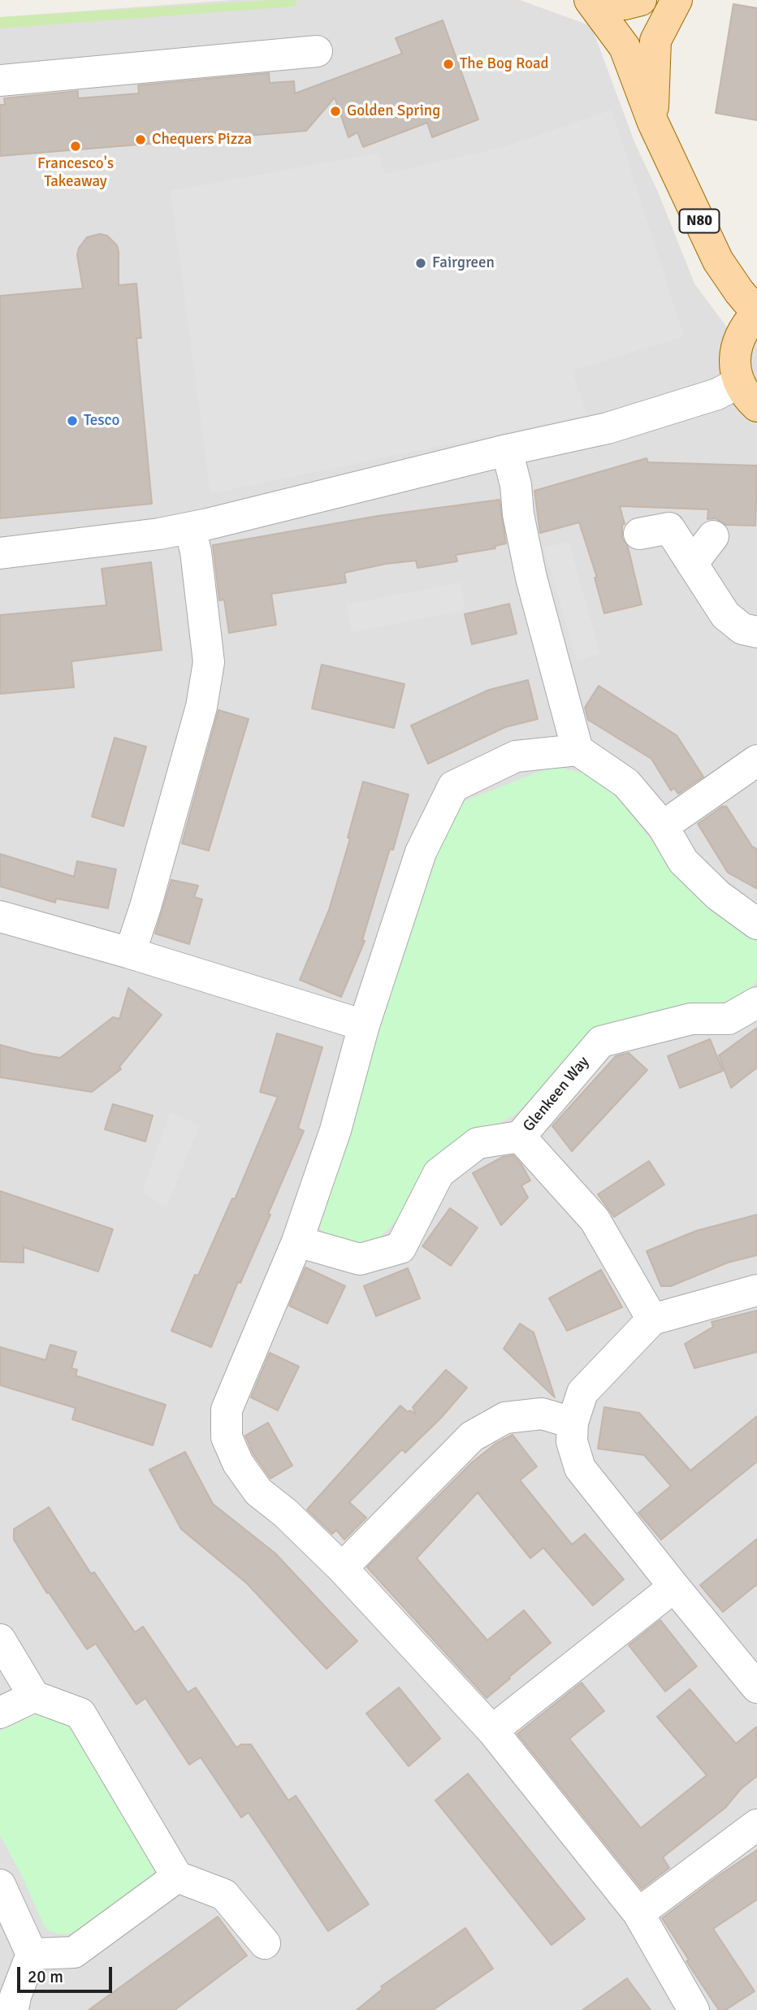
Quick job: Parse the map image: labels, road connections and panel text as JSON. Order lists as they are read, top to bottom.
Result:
{
  "streets": {
    "main road": ["N80"],
    "street": ["Glenkeen Way"]
  },
  "places": [
    "The Bog Road",
    "Golden Spring",
    "Chequers Pizza",
    "Francesco's Takeaway",
    "Fairgreen",
    "Tesco"
  ],
  "scale_bar": "20 m"
}
